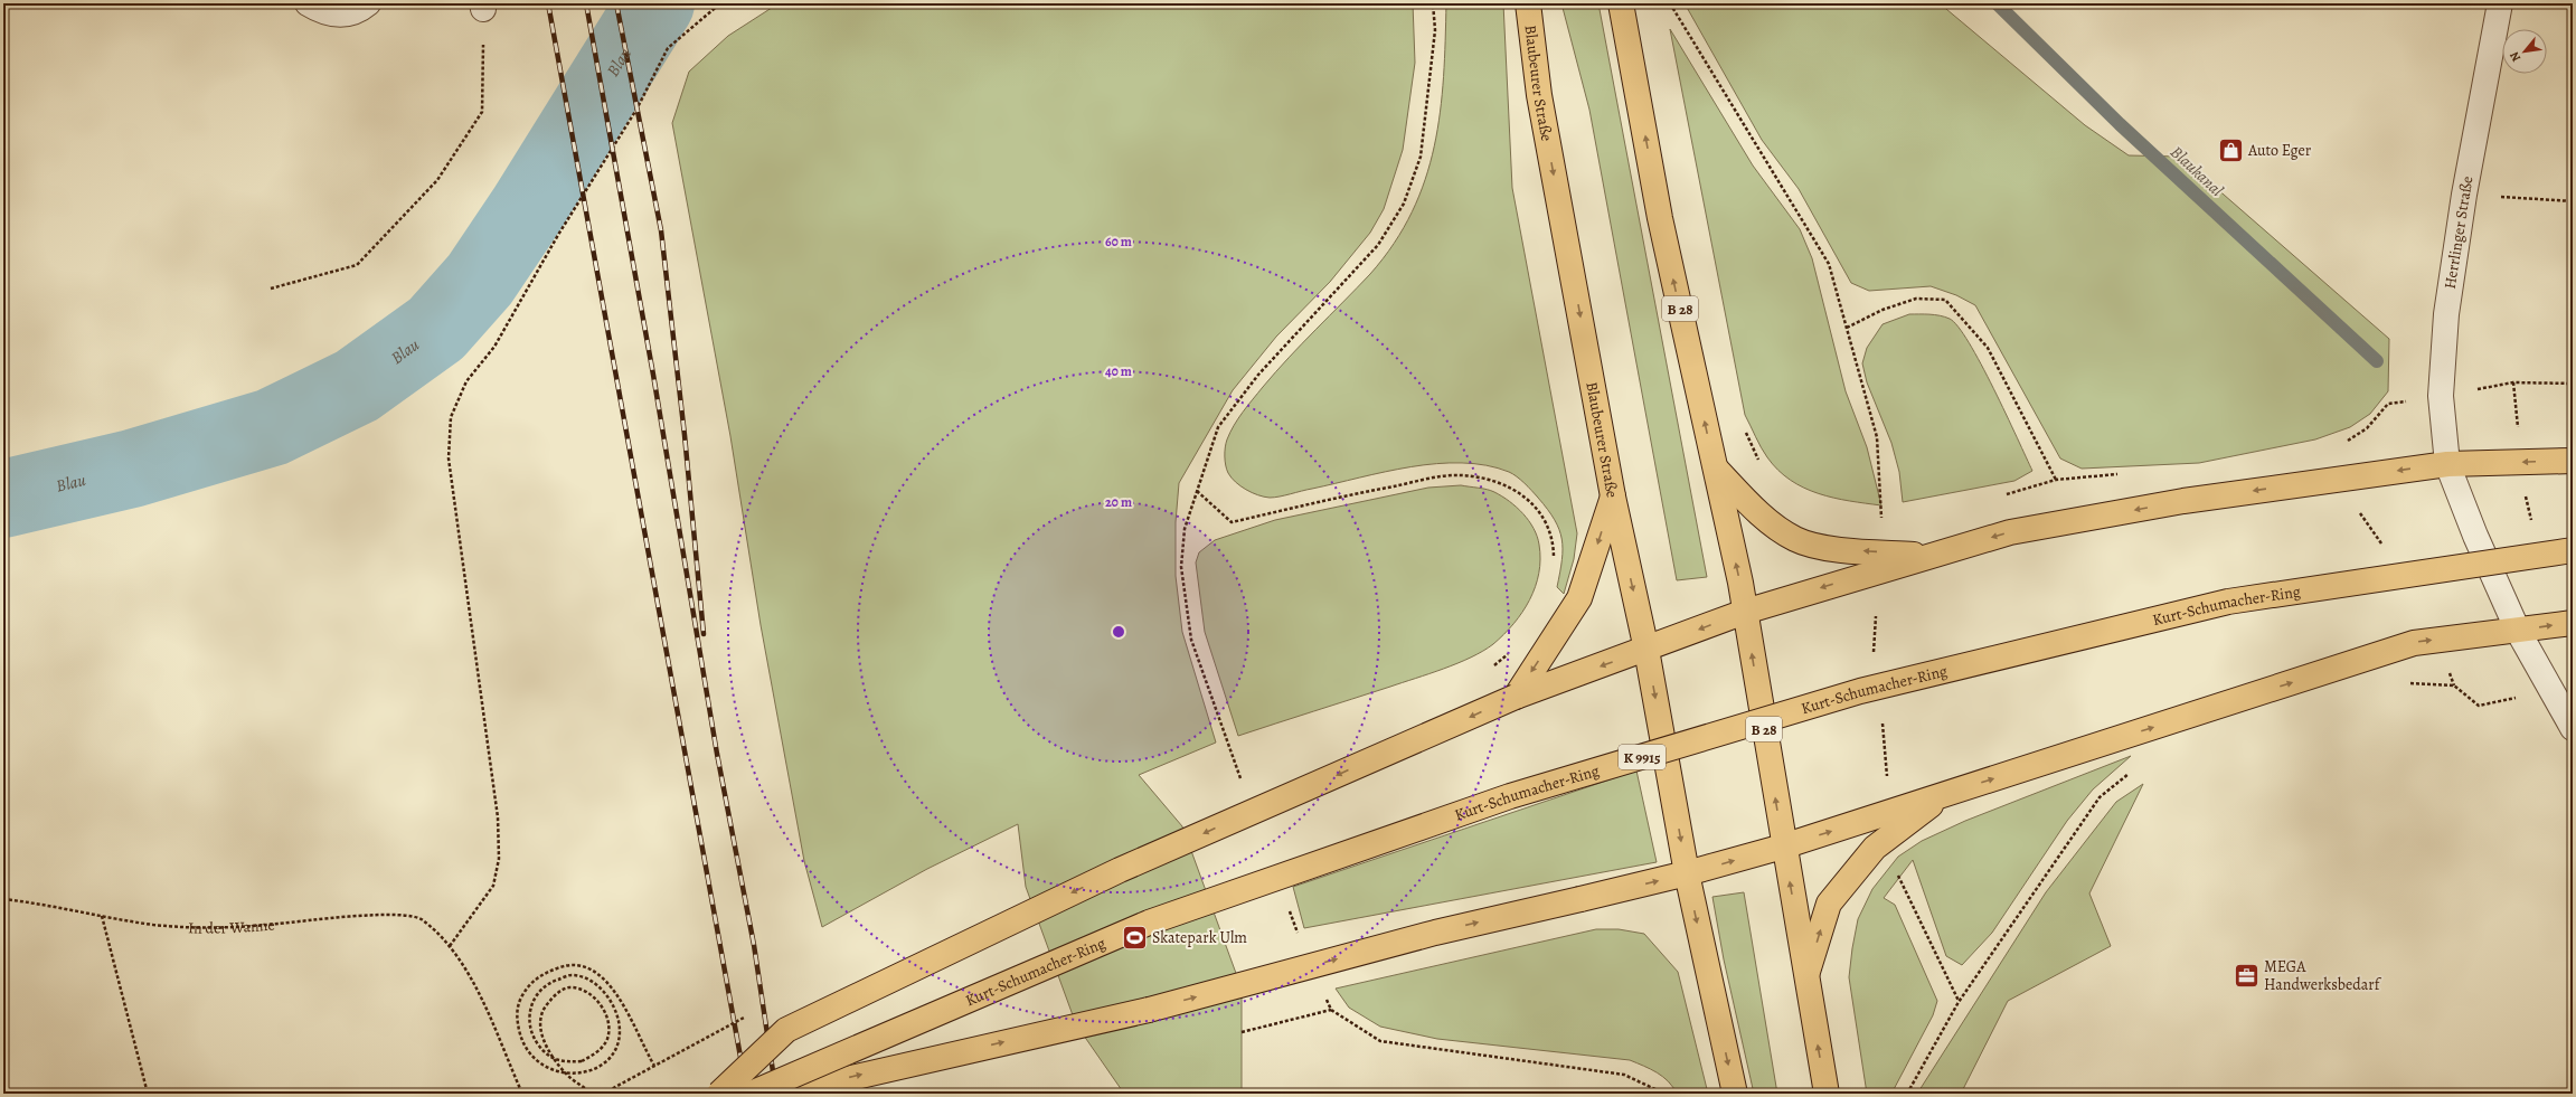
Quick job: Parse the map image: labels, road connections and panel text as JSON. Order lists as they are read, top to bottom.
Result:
{
  "streets": {
    "main road": [
      "Blaubeurer Straße",
      "B 28",
      "Kurt-Schumacher-Ring",
      "K 9915"
    ],
    "street": ["Herrlinger Straße"],
    "path": ["In der Wanne"]
  },
  "water": ["Blau", "Blaukanal"],
  "places": {
    "shop": ["Auto Eger"],
    "sports": ["Skatepark Ulm"],
    "office": ["MEGA Handwerksbedarf"]
  },
  "north": "bottom left",
  "rings": ["60 m", "40 m", "20 m"]
}
